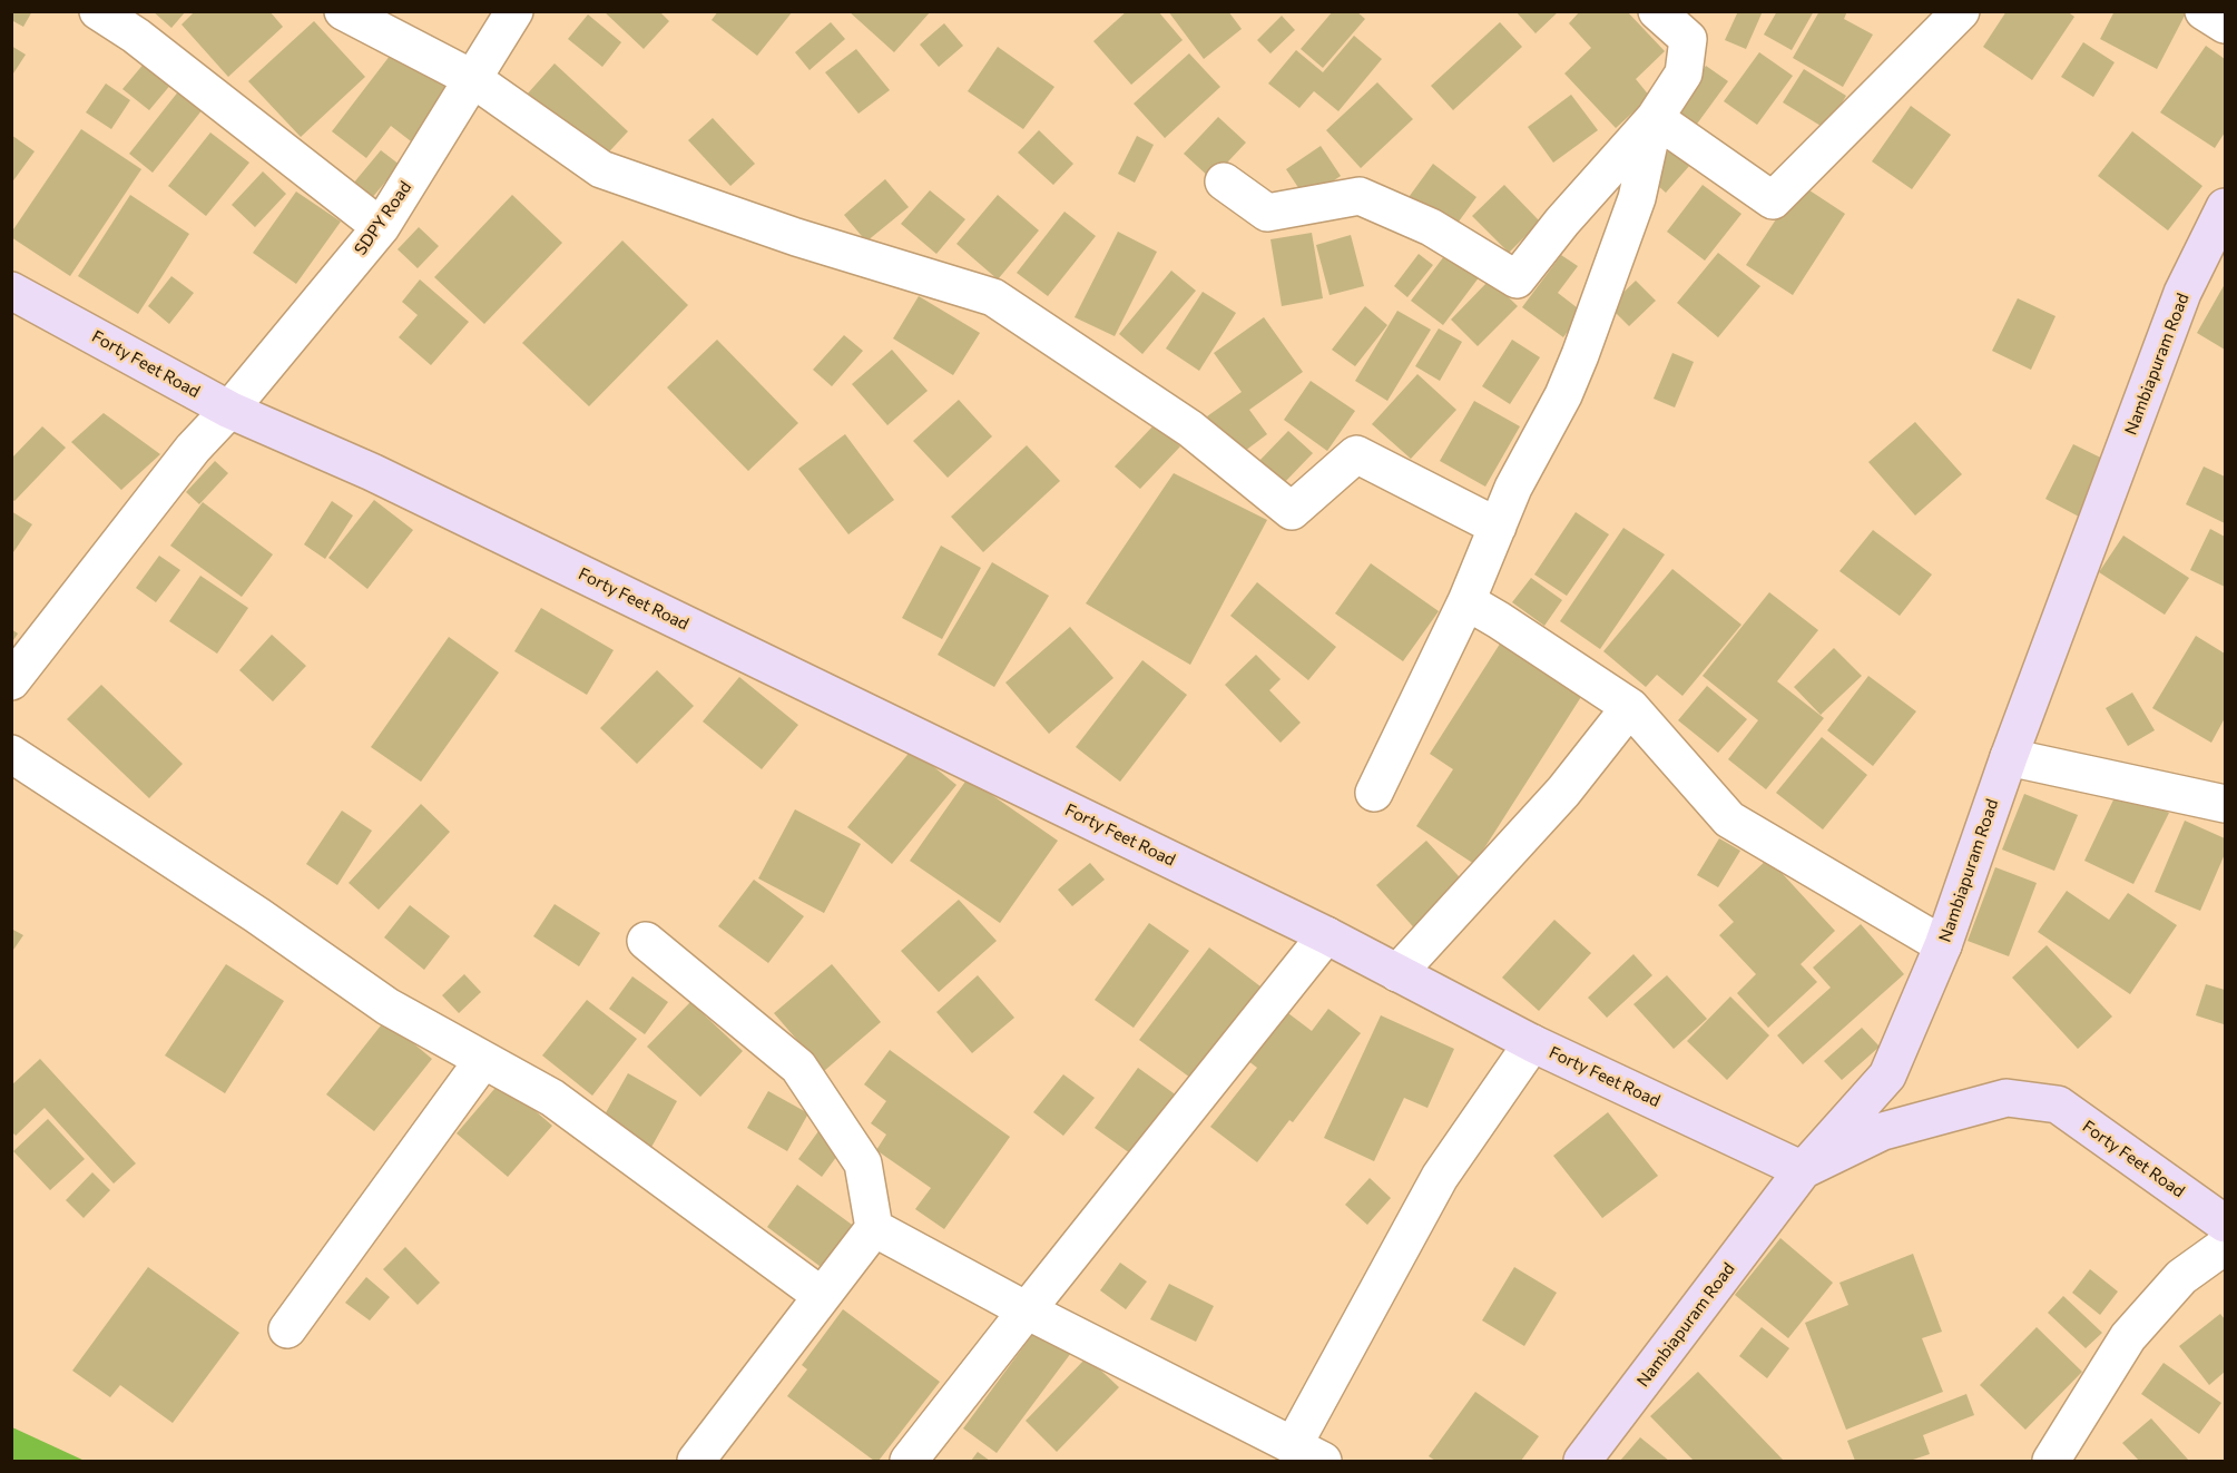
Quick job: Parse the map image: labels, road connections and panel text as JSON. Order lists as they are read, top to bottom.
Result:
{
  "streets": {
    "main road": ["Forty Feet Road", "Nambiapuram Road"],
    "street": ["SDPY Road"]
  },
  "crossings": [
    ["SDPY Road", "Forty Feet Road"],
    ["Forty Feet Road", "Nambiapuram Road"]
  ]
}
